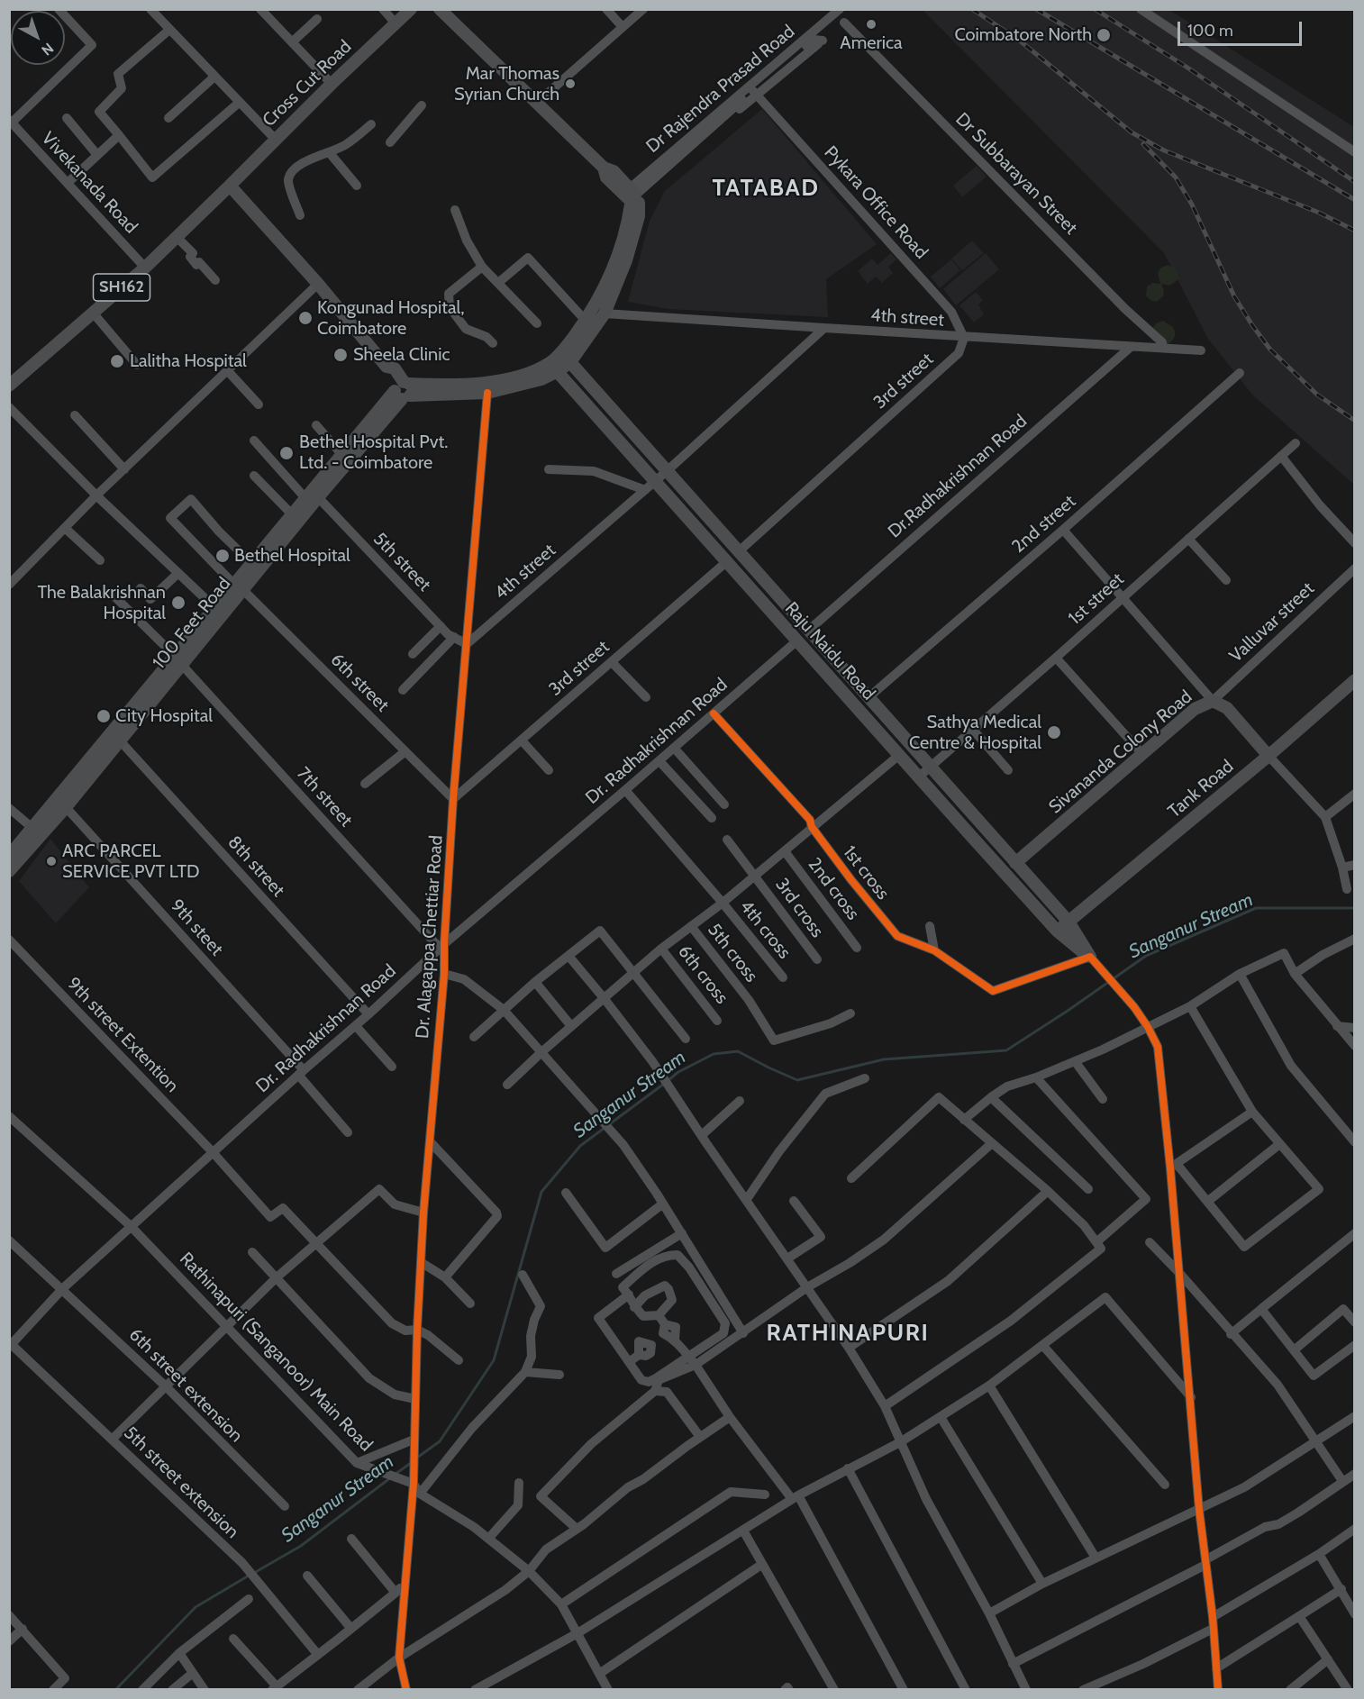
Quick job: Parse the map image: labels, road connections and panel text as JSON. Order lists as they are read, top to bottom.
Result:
{
  "streets": {
    "main road": [
      "Cross Cut Road",
      "SH162",
      "100 Feet Road",
      "Raju Naidu Road",
      "Sivananda Colony Road",
      "Tank Road"
    ],
    "street": [
      "Dr Rajendra Prasad Road",
      "Dr Subbarayan Street",
      "Vivekanada Road",
      "Pykara Office Road",
      "4th street",
      "3rd street",
      "Dr.Radhakrishnan Road",
      "2nd street",
      "5th street",
      "1st street",
      "Valluvar street",
      "6th street",
      "Dr. Radhakrishnan Road",
      "7th street",
      "8th street",
      "1st cross",
      "2nd cross",
      "3rd cross",
      "9th steet",
      "4th cross",
      "Dr. Alagappa Chettiar Road",
      "5th cross",
      "6th cross",
      "9th street Extention",
      "Rathinapuri (Sanganoor) Main Road",
      "6th street extension",
      "5th street extension"
    ]
  },
  "crossings": [
    ["Cross Cut Road", "Vivekanada Road"],
    ["Dr Subbarayan Street", "4th street"],
    ["Pykara Office Road", "4th street"],
    ["Pykara Office Road", "3rd street"],
    ["4th street", "3rd street"],
    ["4th street", "Dr.Radhakrishnan Road"],
    ["4th street", "5th street"],
    ["4th street", "Raju Naidu Road"],
    ["4th street", "Dr. Alagappa Chettiar Road"],
    ["3rd street", "Raju Naidu Road"],
    ["3rd street", "6th street"],
    ["3rd street", "Dr. Alagappa Chettiar Road"],
    ["Dr.Radhakrishnan Road", "Raju Naidu Road"],
    ["2nd street", "Raju Naidu Road"],
    ["5th street", "100 Feet Road"],
    ["5th street", "Dr. Alagappa Chettiar Road"],
    ["1st street", "Raju Naidu Road"],
    ["Valluvar street", "Sivananda Colony Road"],
    ["100 Feet Road", "6th street"],
    ["100 Feet Road", "7th street"],
    ["100 Feet Road", "8th street"],
    ["100 Feet Road", "9th steet"],
    ["Raju Naidu Road", "Dr. Radhakrishnan Road"],
    ["Raju Naidu Road", "Sivananda Colony Road"],
    ["Raju Naidu Road", "Tank Road"],
    ["6th street", "Dr. Alagappa Chettiar Road"],
    ["Dr. Radhakrishnan Road", "7th street"],
    ["Dr. Radhakrishnan Road", "8th street"],
    ["Dr. Radhakrishnan Road", "1st cross"],
    ["Dr. Radhakrishnan Road", "9th steet"],
    ["Dr. Radhakrishnan Road", "4th cross"],
    ["Dr. Radhakrishnan Road", "Dr. Alagappa Chettiar Road"],
    ["Dr. Radhakrishnan Road", "9th street Extention"],
    ["Dr. Radhakrishnan Road", "Rathinapuri (Sanganoor) Main Road"],
    ["Dr. Radhakrishnan Road", "6th street extension"],
    ["Dr. Radhakrishnan Road", "5th street extension"],
    ["Sivananda Colony Road", "Tank Road"],
    ["7th street", "Dr. Alagappa Chettiar Road"],
    ["Dr. Alagappa Chettiar Road", "Rathinapuri (Sanganoor) Main Road"]
  ],
  "districts": ["TATABAD", "RATHINAPURI"],
  "water": ["Sanganur Stream"],
  "places": [
    "America",
    "Coimbatore North",
    "Mar Thomas Syrian Church",
    "Kongunad Hospital, Coimbatore",
    "Sheela Clinic",
    "Lalitha Hospital",
    "Bethel Hospital Pvt. Ltd. - Coimbatore",
    "Bethel Hospital",
    "The Balakrishnan Hospital",
    "City Hospital",
    "Sathya Medical Centre & Hospital",
    "ARC PARCEL SERVICE PVT LTD"
  ],
  "scale_bar": "100 m",
  "north": "bottom right"
}
